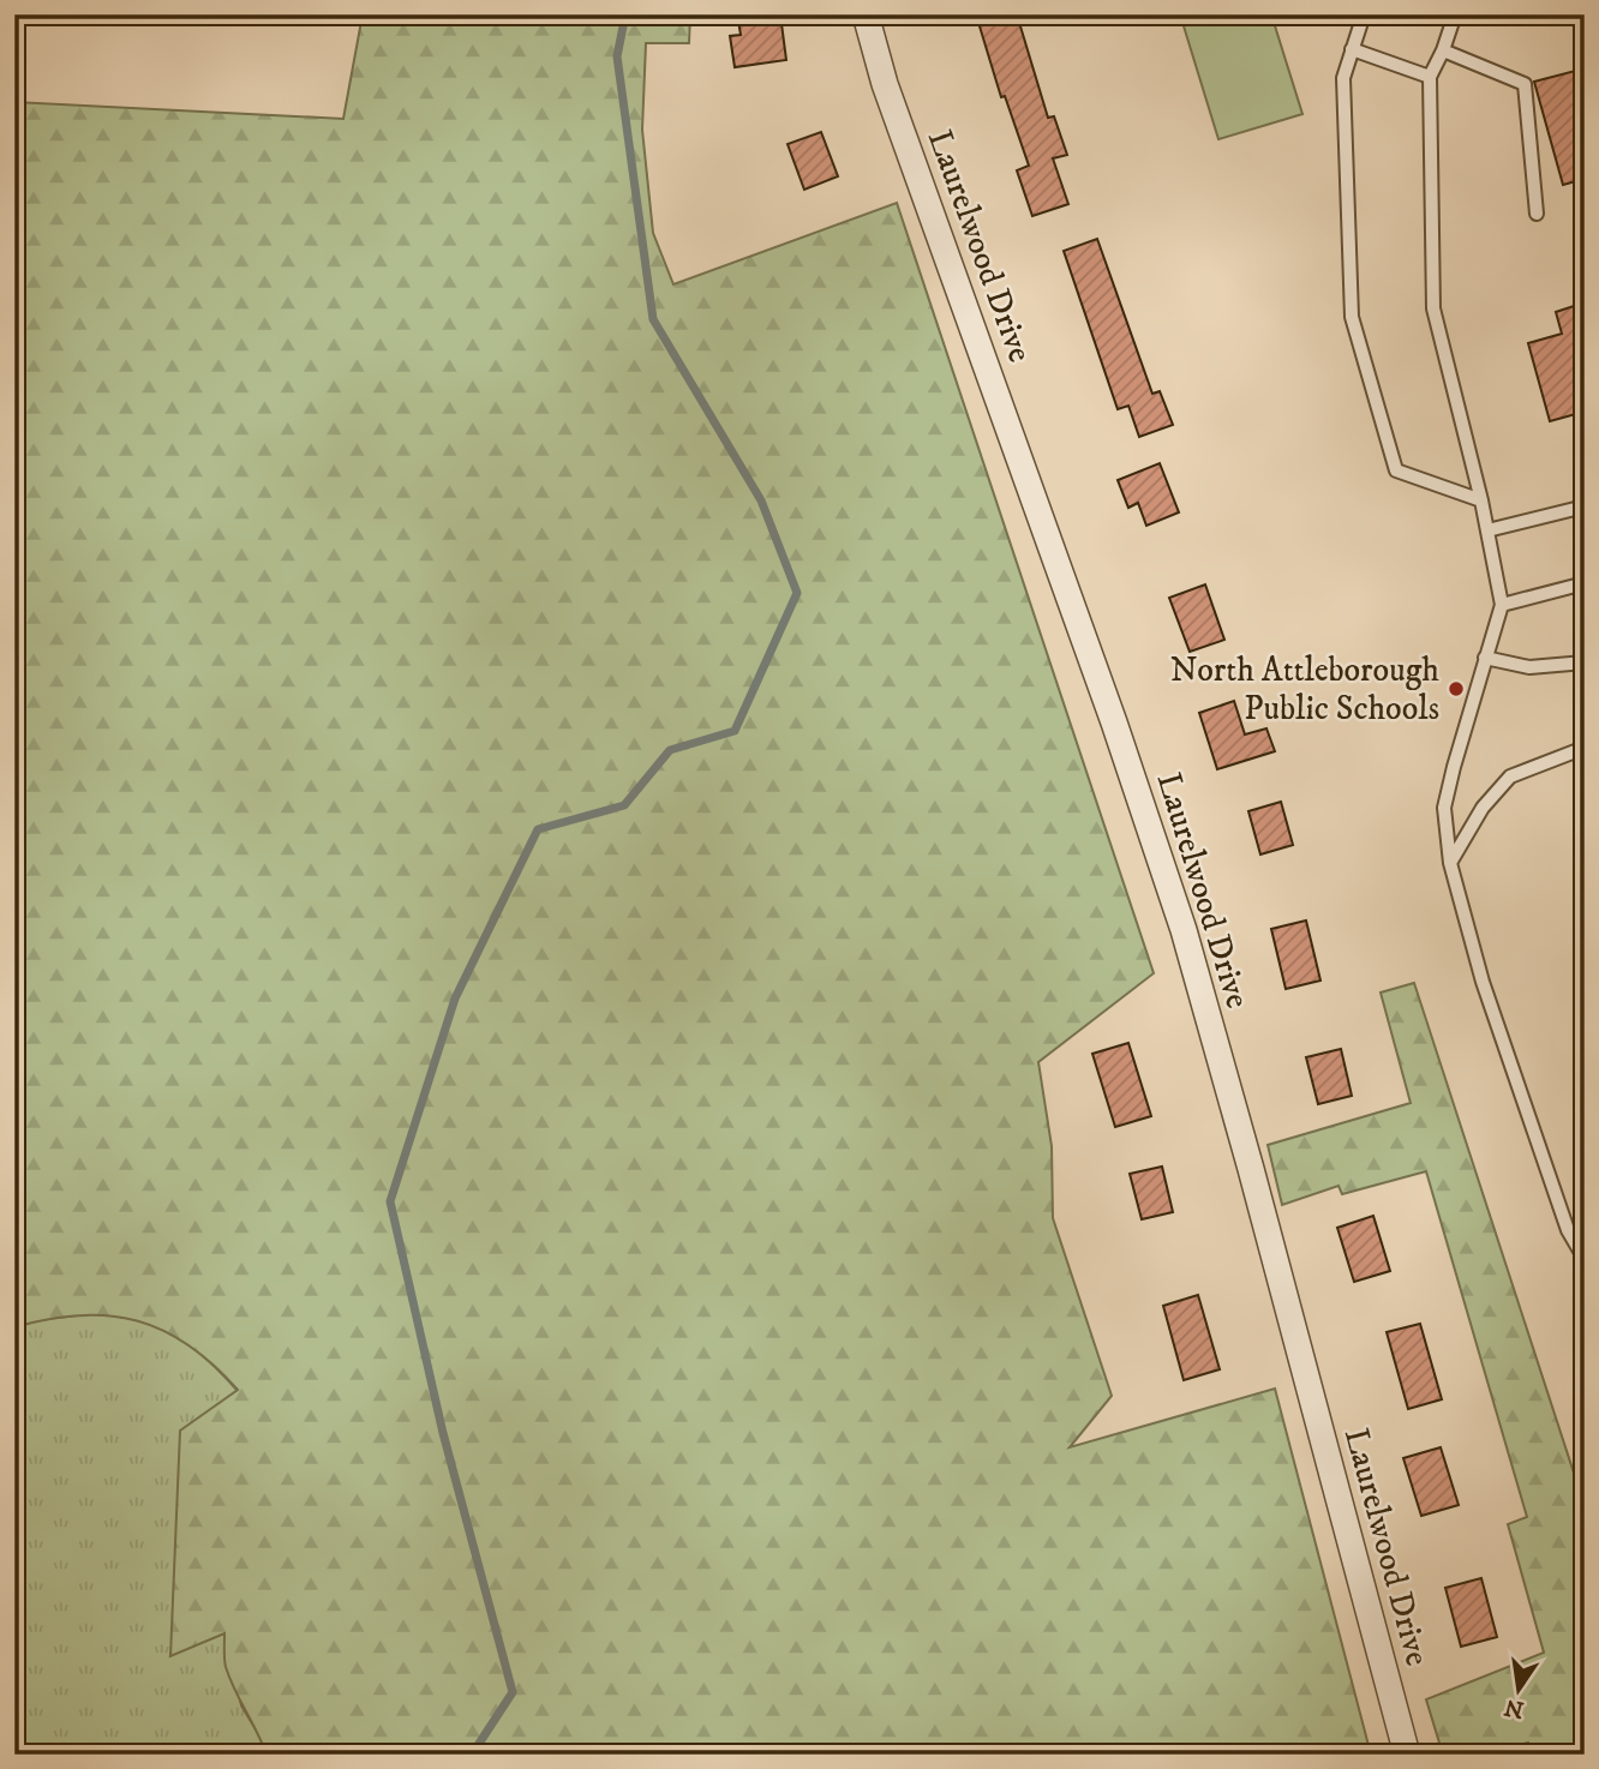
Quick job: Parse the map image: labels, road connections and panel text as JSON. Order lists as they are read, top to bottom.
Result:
{
  "streets": {
    "street": ["Laurelwood Drive"]
  },
  "places": ["North Attleborough Public Schools"],
  "north": "bottom"
}
